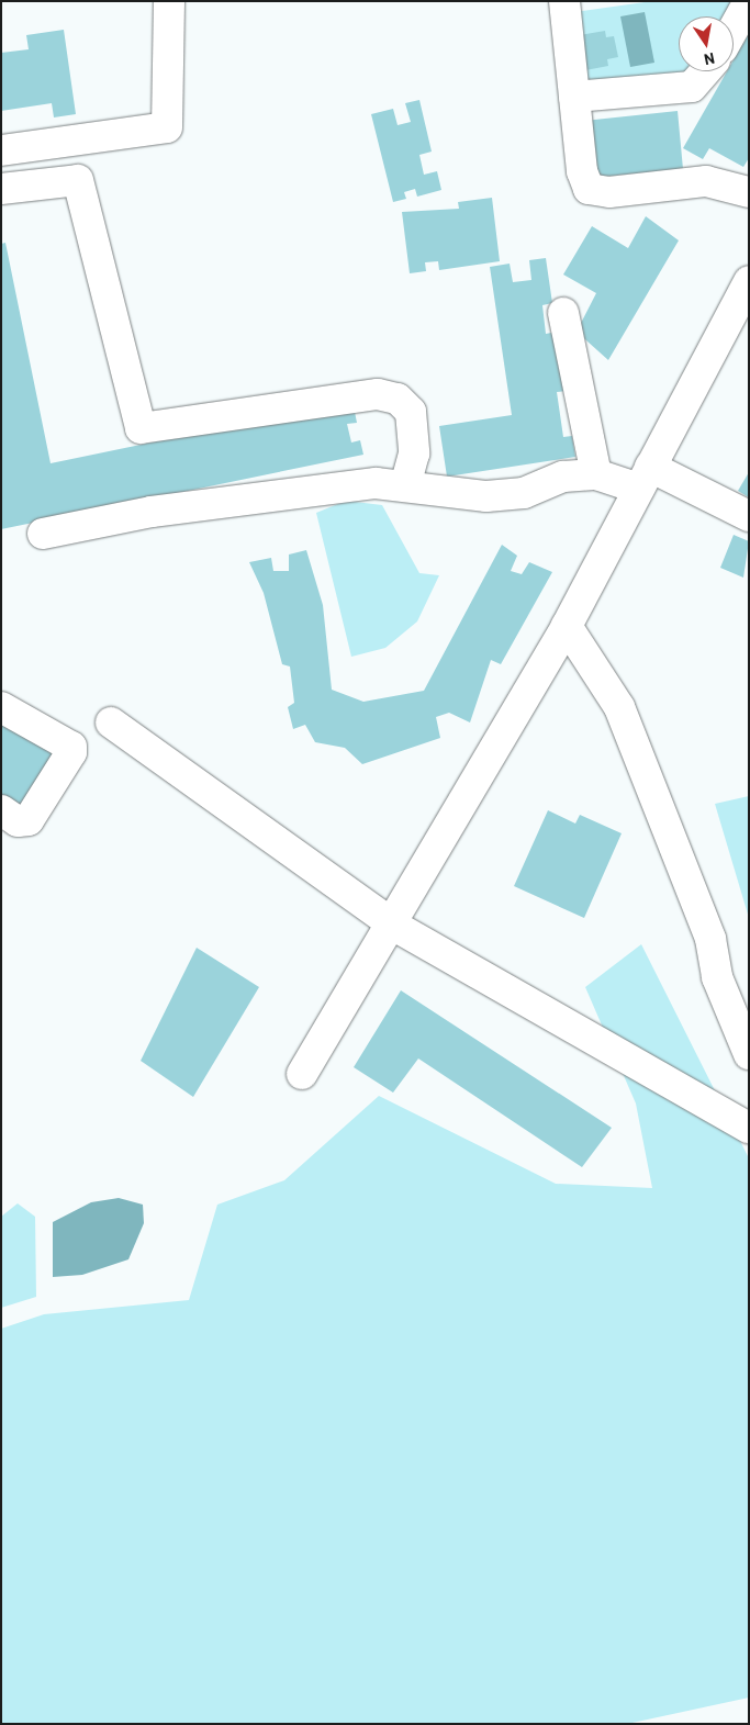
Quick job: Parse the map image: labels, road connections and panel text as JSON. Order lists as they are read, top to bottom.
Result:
{
  "north": "bottom"
}
